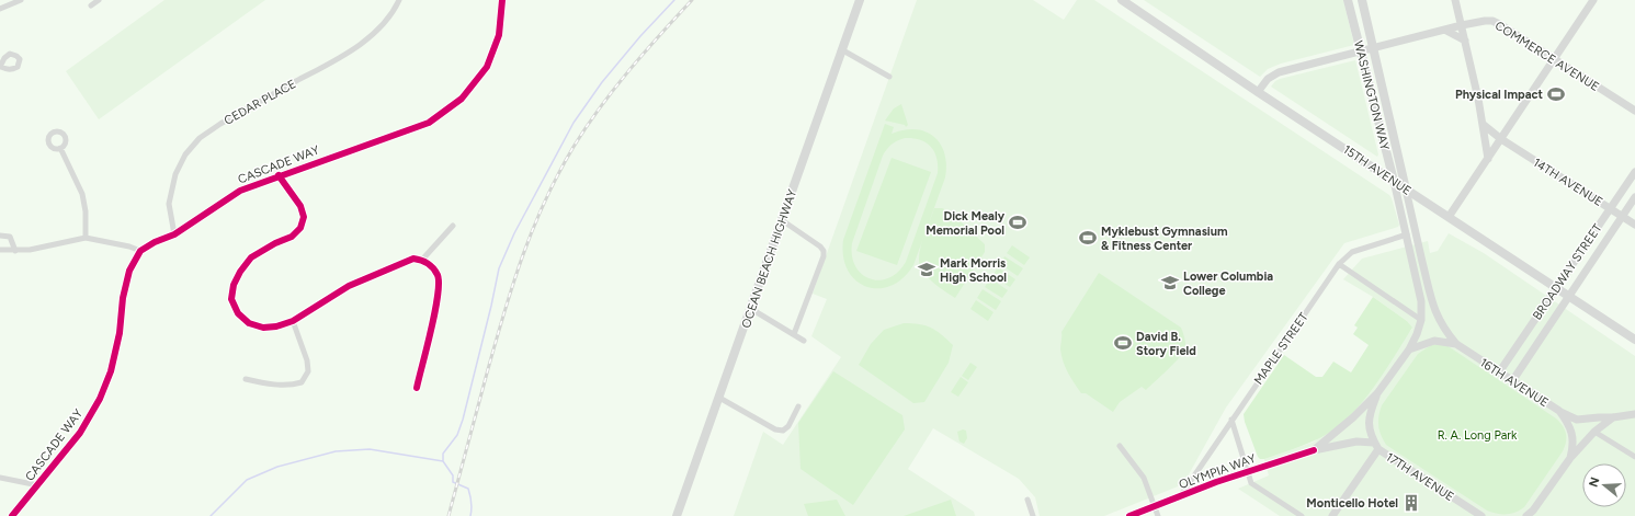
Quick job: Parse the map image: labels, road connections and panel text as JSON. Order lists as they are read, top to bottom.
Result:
{
  "streets": {
    "main road": ["WASHINGTON WAY", "15TH AVENUE", "OCEAN BEACH HIGHWAY"],
    "street": [
      "COMMERCE AVENUE",
      "CEDAR PLACE",
      "CASCADE WAY",
      "14TH AVENUE",
      "BROADWAY STREET",
      "MAPLE STREET",
      "16TH AVENUE",
      "OLYMPIA WAY",
      "17TH AVENUE"
    ]
  },
  "crossings": [
    ["COMMERCE AVENUE", "WASHINGTON WAY"],
    ["COMMERCE AVENUE", "15TH AVENUE"],
    ["WASHINGTON WAY", "15TH AVENUE"],
    ["WASHINGTON WAY", "MAPLE STREET"],
    ["WASHINGTON WAY", "16TH AVENUE"],
    ["CEDAR PLACE", "CASCADE WAY"],
    ["15TH AVENUE", "BROADWAY STREET"],
    ["14TH AVENUE", "BROADWAY STREET"],
    ["BROADWAY STREET", "16TH AVENUE"],
    ["MAPLE STREET", "OLYMPIA WAY"],
    ["OLYMPIA WAY", "17TH AVENUE"]
  ],
  "parks": ["R. A. Long Park"],
  "places": {
    "sports": [
      "Physical Impact",
      "Dick Mealy Memorial Pool",
      "Myklebust Gymnasium & Fitness Center",
      "David B. Story Field"
    ],
    "school or university": ["Mark Morris High School", "Lower Columbia College"],
    "building": ["Monticello Hotel"]
  },
  "north": "left"
}
